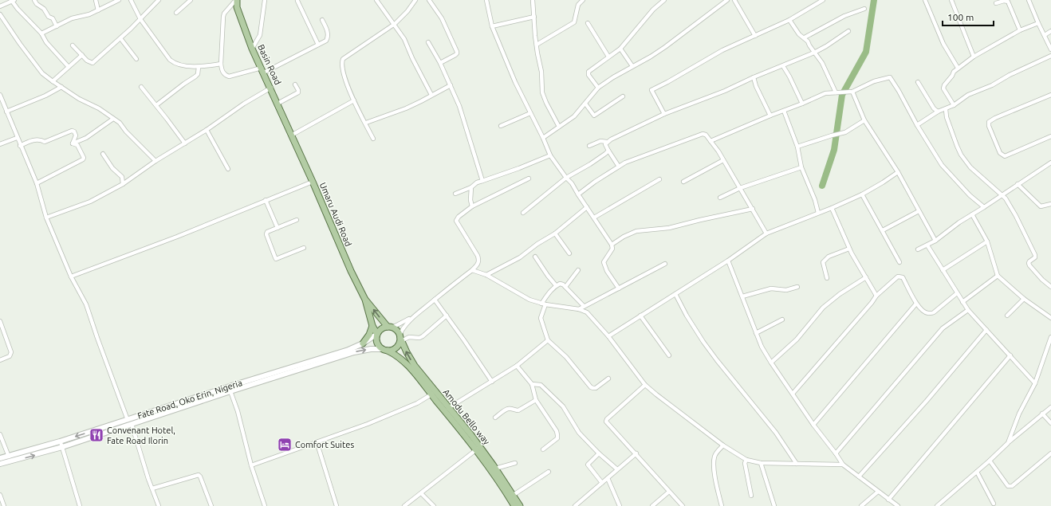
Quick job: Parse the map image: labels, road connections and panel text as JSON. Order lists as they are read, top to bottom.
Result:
{
  "streets": {
    "main road": ["Basin Road", "Umaru Audi Road", "Amodu Bello way"],
    "street": ["Fate Road, Oko Erin, Nigeria"]
  },
  "crossings": [
    ["Basin Road", "Umaru Audi Road"],
    ["Fate Road, Oko Erin, Nigeria", "Amodu Bello way"]
  ],
  "places": {
    "restaurant": ["Convenant Hotel, Fate Road Ilorin"],
    "hotel": ["Comfort Suites"]
  },
  "scale_bar": "100 m"
}
